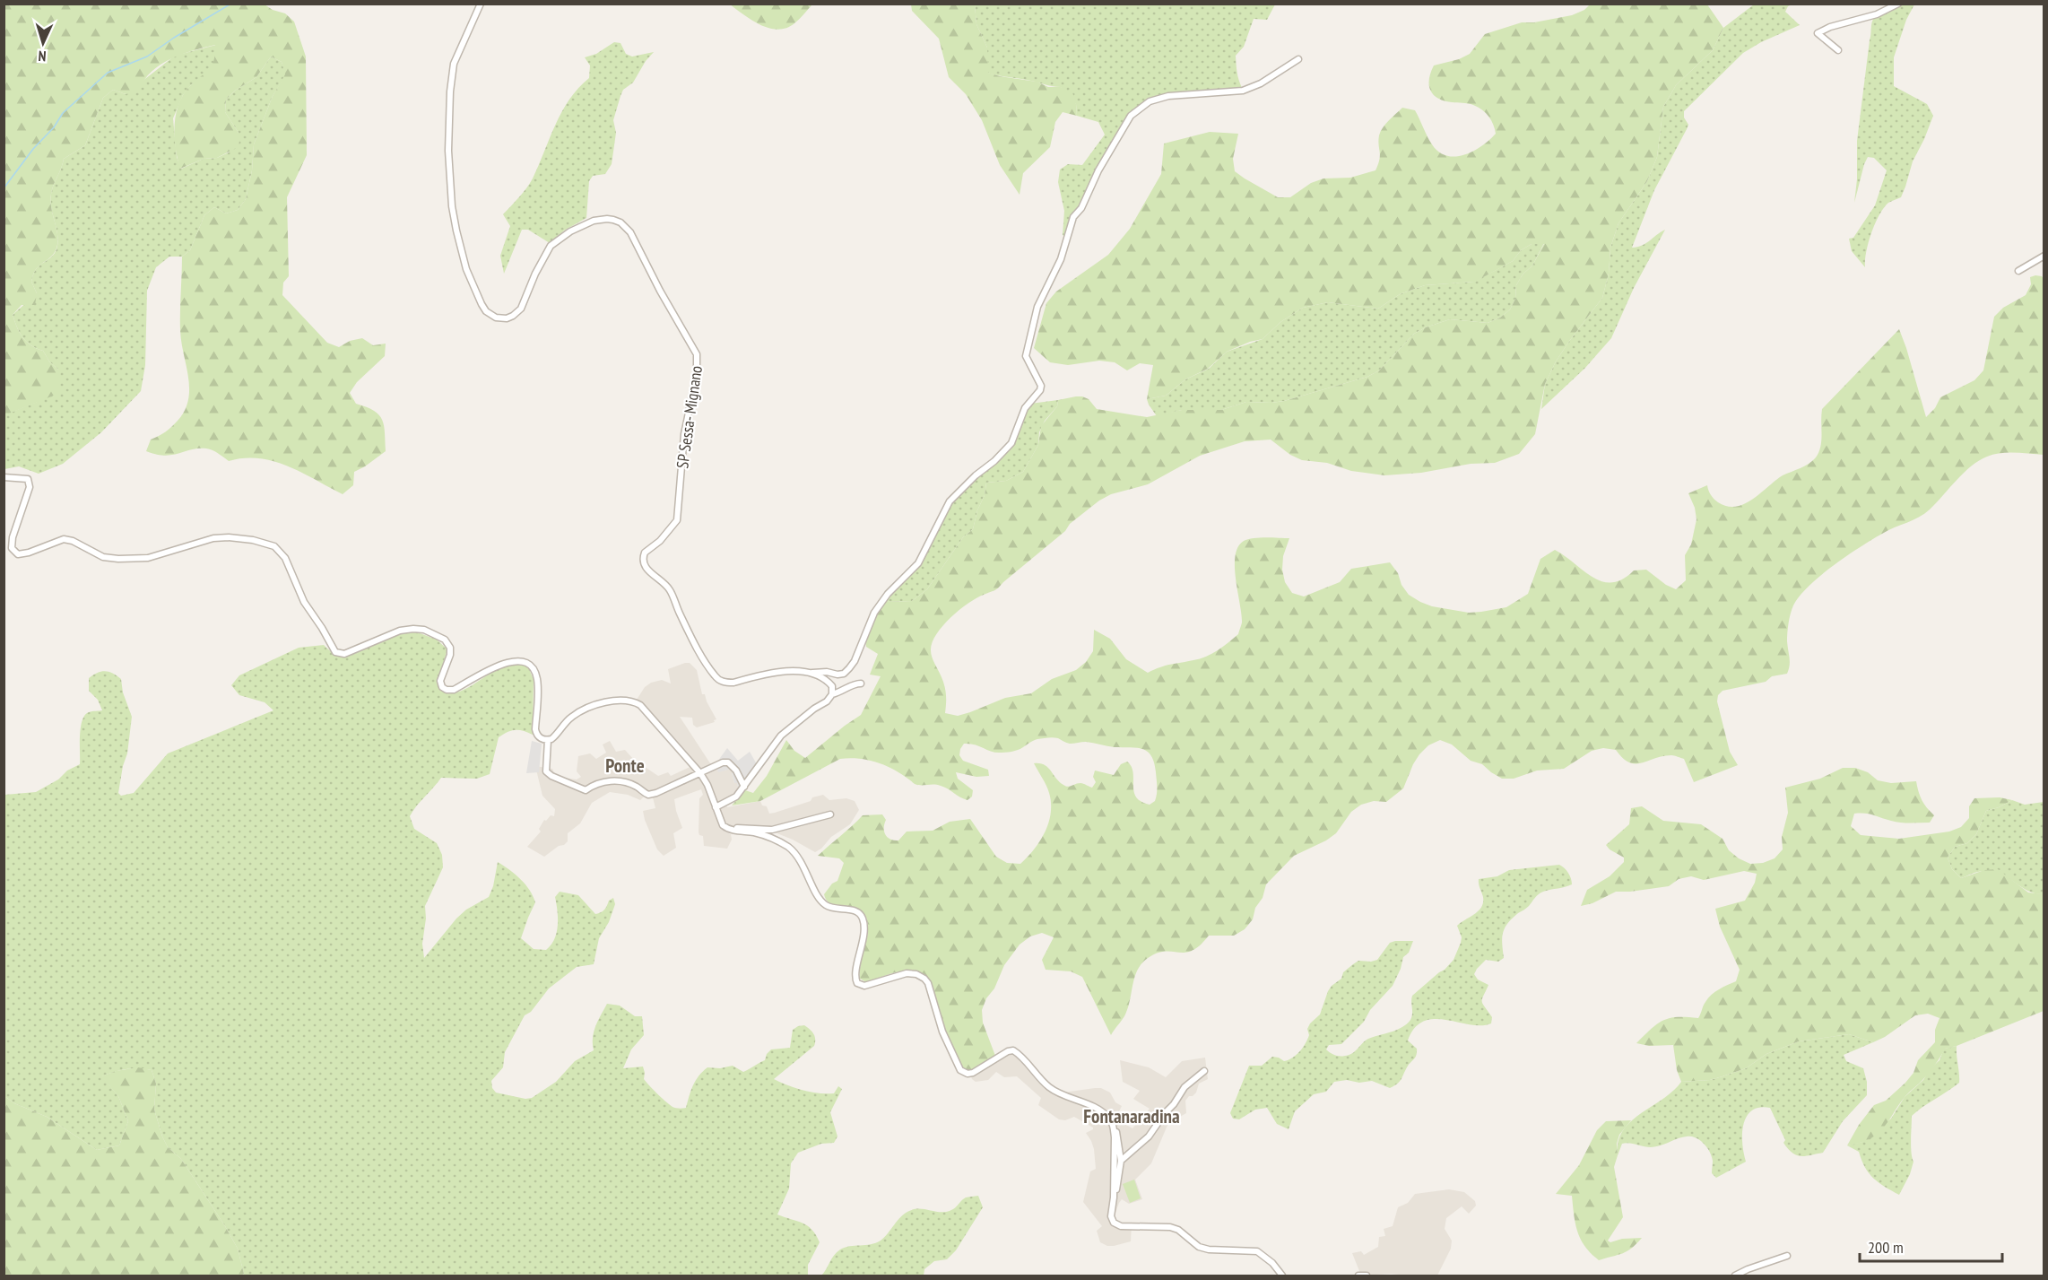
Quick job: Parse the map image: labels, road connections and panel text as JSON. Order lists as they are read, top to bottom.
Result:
{
  "streets": {
    "street": ["SP Sessa- Mignano"]
  },
  "districts": ["Ponte", "Fontanaradina"],
  "scale_bar": "200 m",
  "north": "bottom"
}
